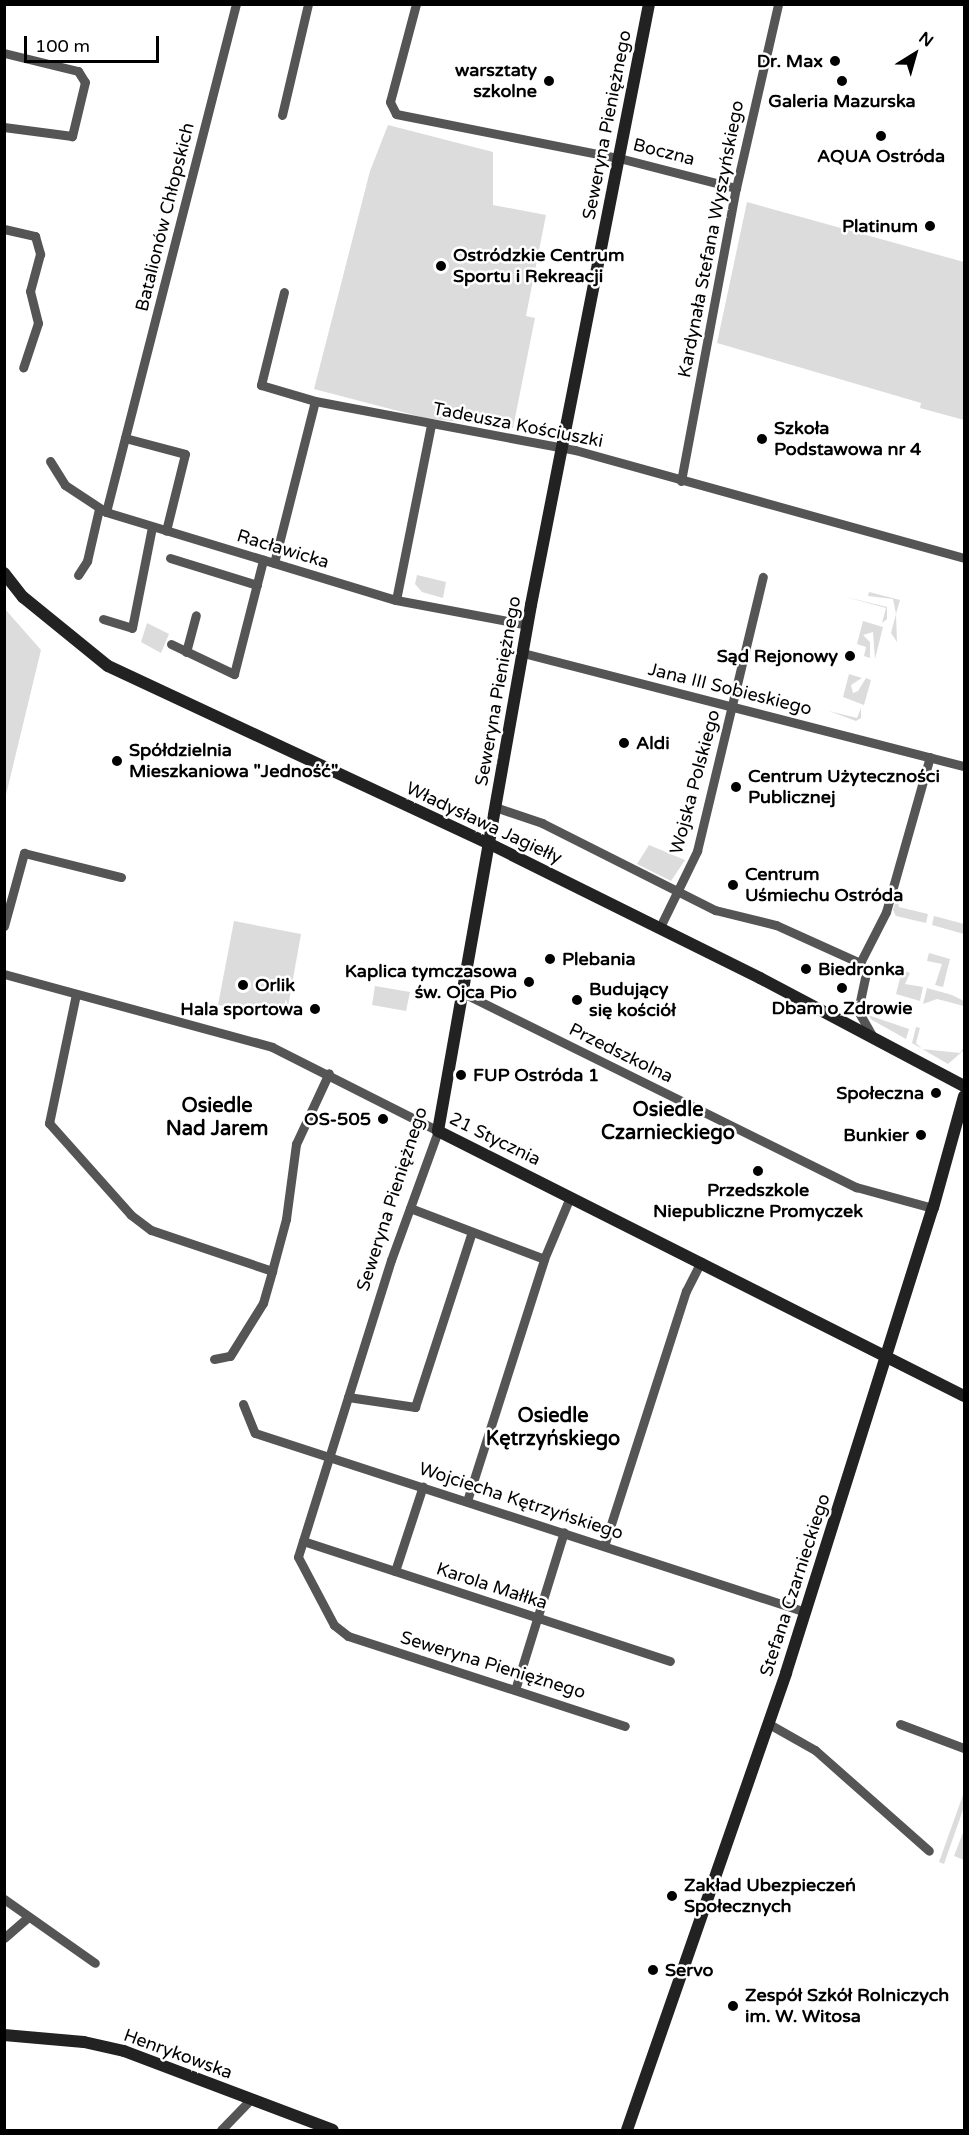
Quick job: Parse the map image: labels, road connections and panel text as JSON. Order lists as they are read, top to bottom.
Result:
{
  "streets": {
    "street": [
      "Seweryna Pieniężnego",
      "Boczna",
      "Batalionów Chłopskich",
      "Kardynała Stefana Wyszyńskiego",
      "Tadeusza Kościuszki",
      "Racławicka",
      "Jana III Sobieskiego",
      "Wojska Polskiego",
      "Władysława Jagiełły",
      "Przedszkolna",
      "21 Stycznia",
      "Wojciecha Kętrzyńskiego",
      "Stefana Czarnieckiego",
      "Karola Małłka",
      "Henrykowska"
    ]
  },
  "crossings": [
    ["Seweryna Pieniężnego", "Boczna"],
    ["Seweryna Pieniężnego", "Tadeusza Kościuszki"],
    ["Seweryna Pieniężnego", "Racławicka"],
    ["Seweryna Pieniężnego", "Jana III Sobieskiego"],
    ["Seweryna Pieniężnego", "Władysława Jagiełły"],
    ["Seweryna Pieniężnego", "Przedszkolna"],
    ["Seweryna Pieniężnego", "21 Stycznia"],
    ["Seweryna Pieniężnego", "Wojciecha Kętrzyńskiego"],
    ["Seweryna Pieniężnego", "Karola Małłka"],
    ["Boczna", "Kardynała Stefana Wyszyńskiego"],
    ["Batalionów Chłopskich", "Racławicka"],
    ["Kardynała Stefana Wyszyńskiego", "Tadeusza Kościuszki"],
    ["Jana III Sobieskiego", "Wojska Polskiego"],
    ["Wojska Polskiego", "Władysława Jagiełły"],
    ["Przedszkolna", "Stefana Czarnieckiego"],
    ["21 Stycznia", "Stefana Czarnieckiego"],
    ["Wojciecha Kętrzyńskiego", "Stefana Czarnieckiego"]
  ],
  "districts": ["Osiedle Nad Jarem", "Osiedle Czarnieckiego", "Osiedle Kętrzyńskiego"],
  "places": [
    "Dr. Max",
    "warsztaty szkolne",
    "Galeria Mazurska",
    "AQUA Ostróda",
    "Platinum",
    "Ostródzkie Centrum Sportu i Rekreacji",
    "Szkoła Podstawowa nr 4",
    "Sąd Rejonowy",
    "Aldi",
    "Spółdzielnia Mieszkaniowa \"Jedność\"",
    "Centrum Użyteczności Publicznej",
    "Centrum Uśmiechu Ostróda",
    "Plebania",
    "Biedronka",
    "Kaplica tymczasowa św. Ojca Pio",
    "Orlik",
    "Dbam o Zdrowie",
    "Budujący się kościół",
    "Hala sportowa",
    "FUP Ostróda 1",
    "Społeczna",
    "OS-505",
    "Bunkier",
    "Przedszkole Niepubliczne Promyczek",
    "Zakład Ubezpieczeń Społecznych",
    "Servo",
    "Zespół Szkół Rolniczych im. W. Witosa"
  ],
  "scale_bar": "100 m",
  "north": "top right"
}
